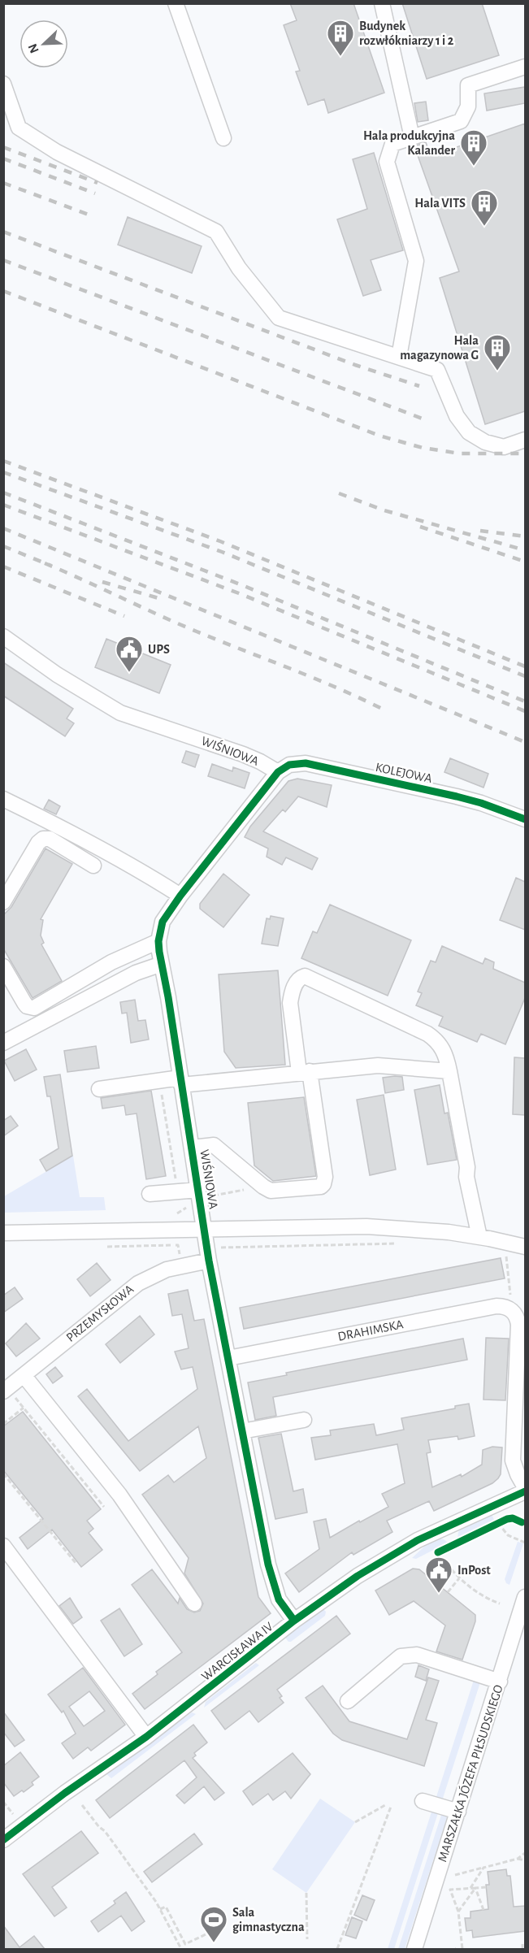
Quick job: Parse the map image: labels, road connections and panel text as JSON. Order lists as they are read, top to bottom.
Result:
{
  "streets": {
    "street": [
      "WIŚNIOWA",
      "KOLEJOWA",
      "PRZEMYSŁOWA",
      "DRAHIMSKA",
      "WARCISŁAWA IV",
      "MARSZAŁKA JÓZEFA PIŁSUDSKIEGO"
    ]
  },
  "crossings": [
    ["WIŚNIOWA", "KOLEJOWA"],
    ["WIŚNIOWA", "PRZEMYSŁOWA"],
    ["WIŚNIOWA", "DRAHIMSKA"],
    ["WIŚNIOWA", "WARCISŁAWA IV"]
  ],
  "places": {
    "building": [
      "Budynek rozwłókniarzy 1 i 2",
      "Hala produkcyjna Kalander",
      "Hala VITS",
      "Hala magazynowa G"
    ],
    "public building": ["UPS", "InPost"],
    "sports": ["Sala gimnastyczna"]
  },
  "north": "bottom left"
}
